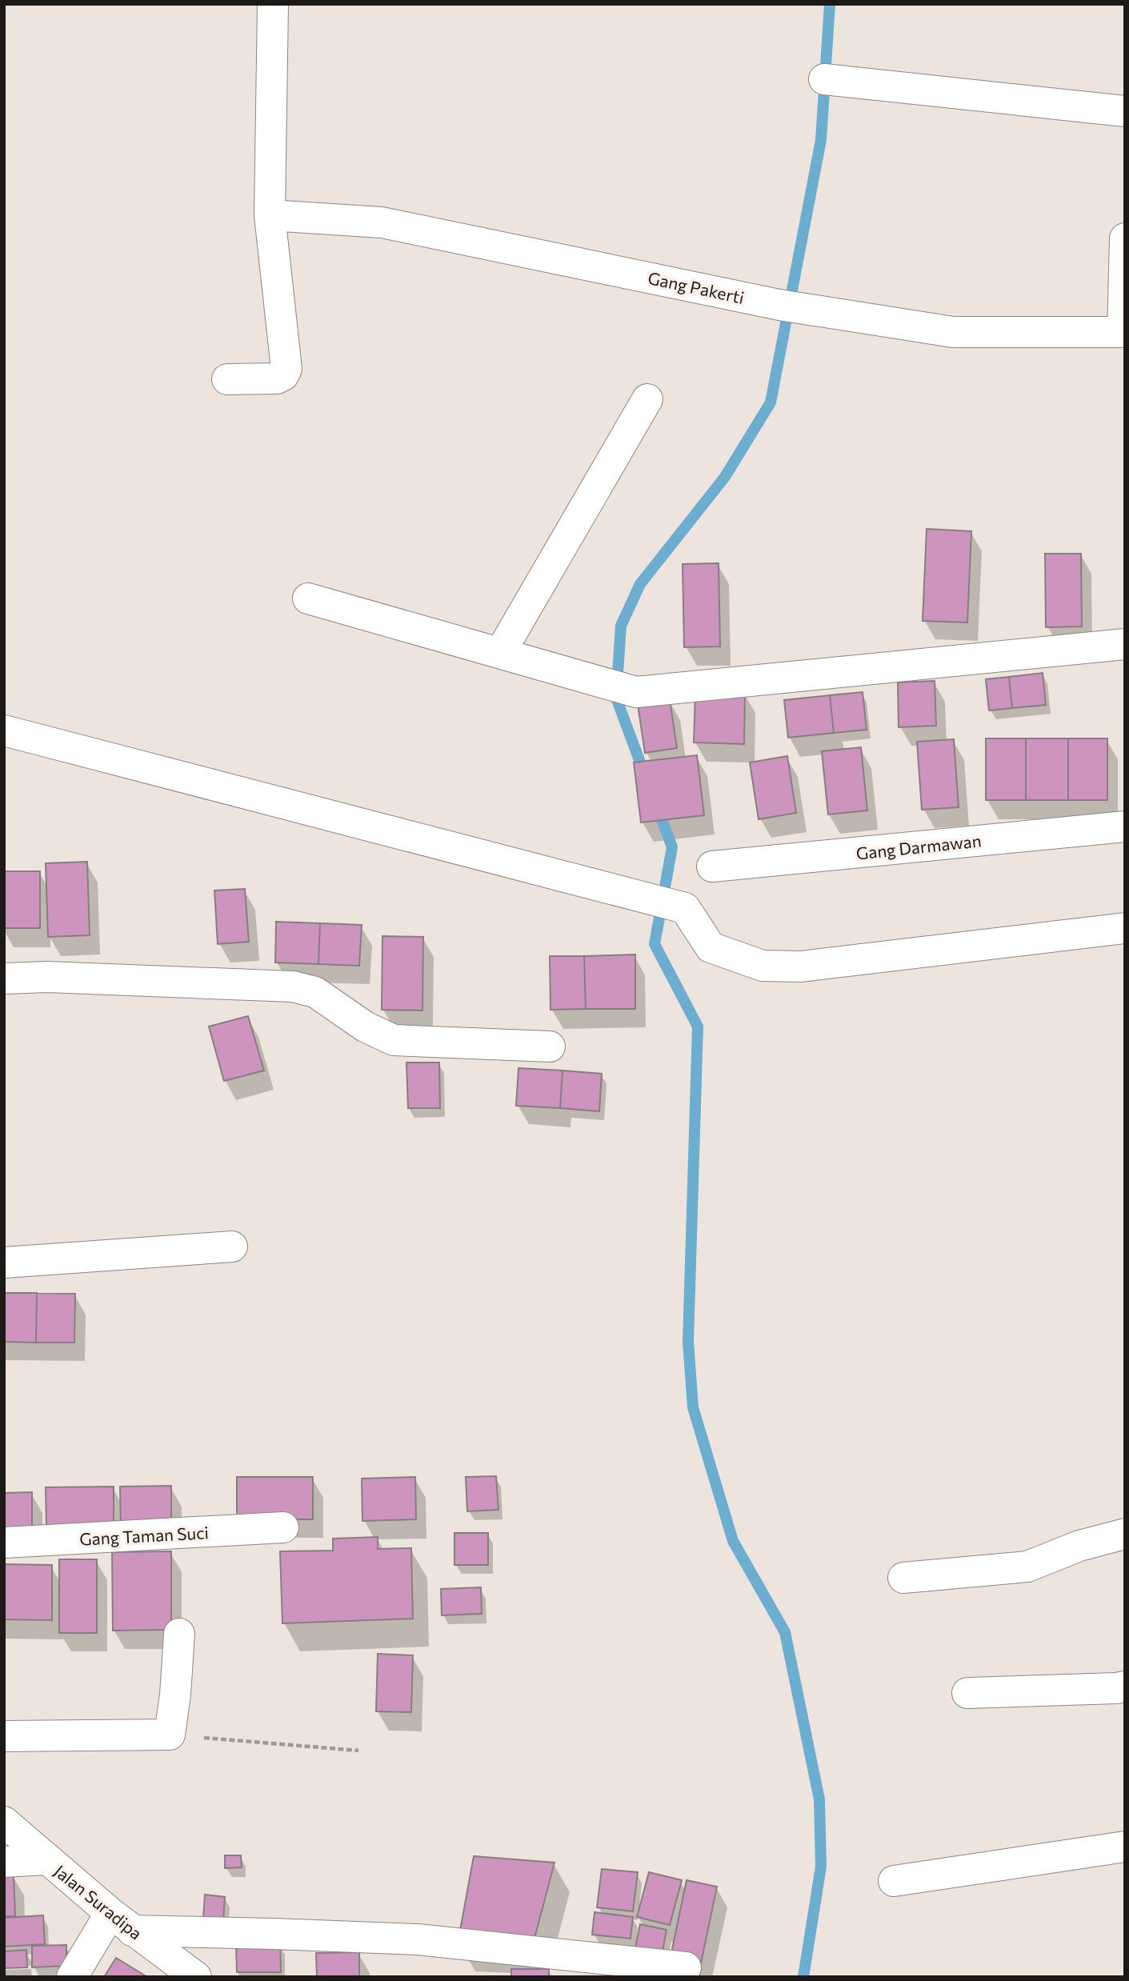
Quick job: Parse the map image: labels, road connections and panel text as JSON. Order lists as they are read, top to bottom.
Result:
{
  "streets": {
    "street": [
      "Gang Pakerti",
      "Gang Darmawan",
      "Gang Taman Suci",
      "Jalan Suradipa"
    ]
  }
}
